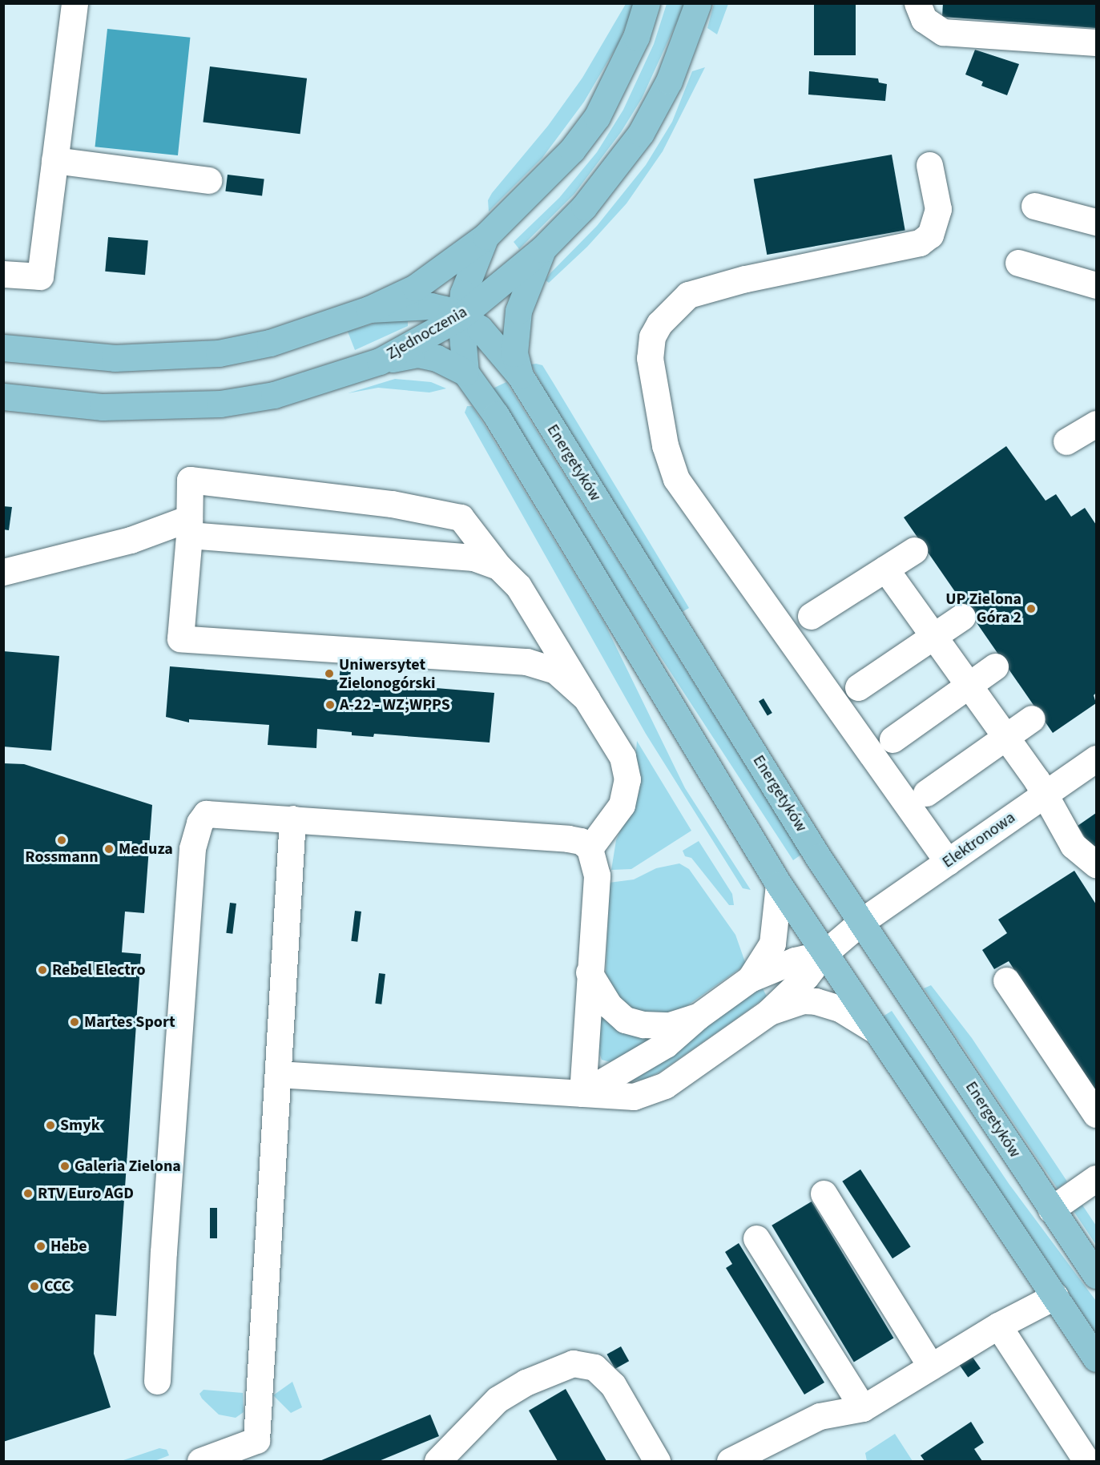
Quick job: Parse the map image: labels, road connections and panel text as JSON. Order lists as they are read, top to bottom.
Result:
{
  "streets": {
    "main road": ["Zjednoczenia", "Energetyków"],
    "street": ["Elektronowa"]
  },
  "crossings": [
    ["Zjednoczenia", "Energetyków"],
    ["Energetyków", "Elektronowa"]
  ],
  "places": [
    "UP Zielona Góra 2",
    "Uniwersytet Zielonogórski",
    "A-22 - WZ;WPPS",
    "Rossmann",
    "Meduza",
    "Rebel Electro",
    "Martes Sport",
    "Smyk",
    "Galeria Zielona",
    "RTV Euro AGD",
    "Hebe",
    "CCC"
  ]
}
